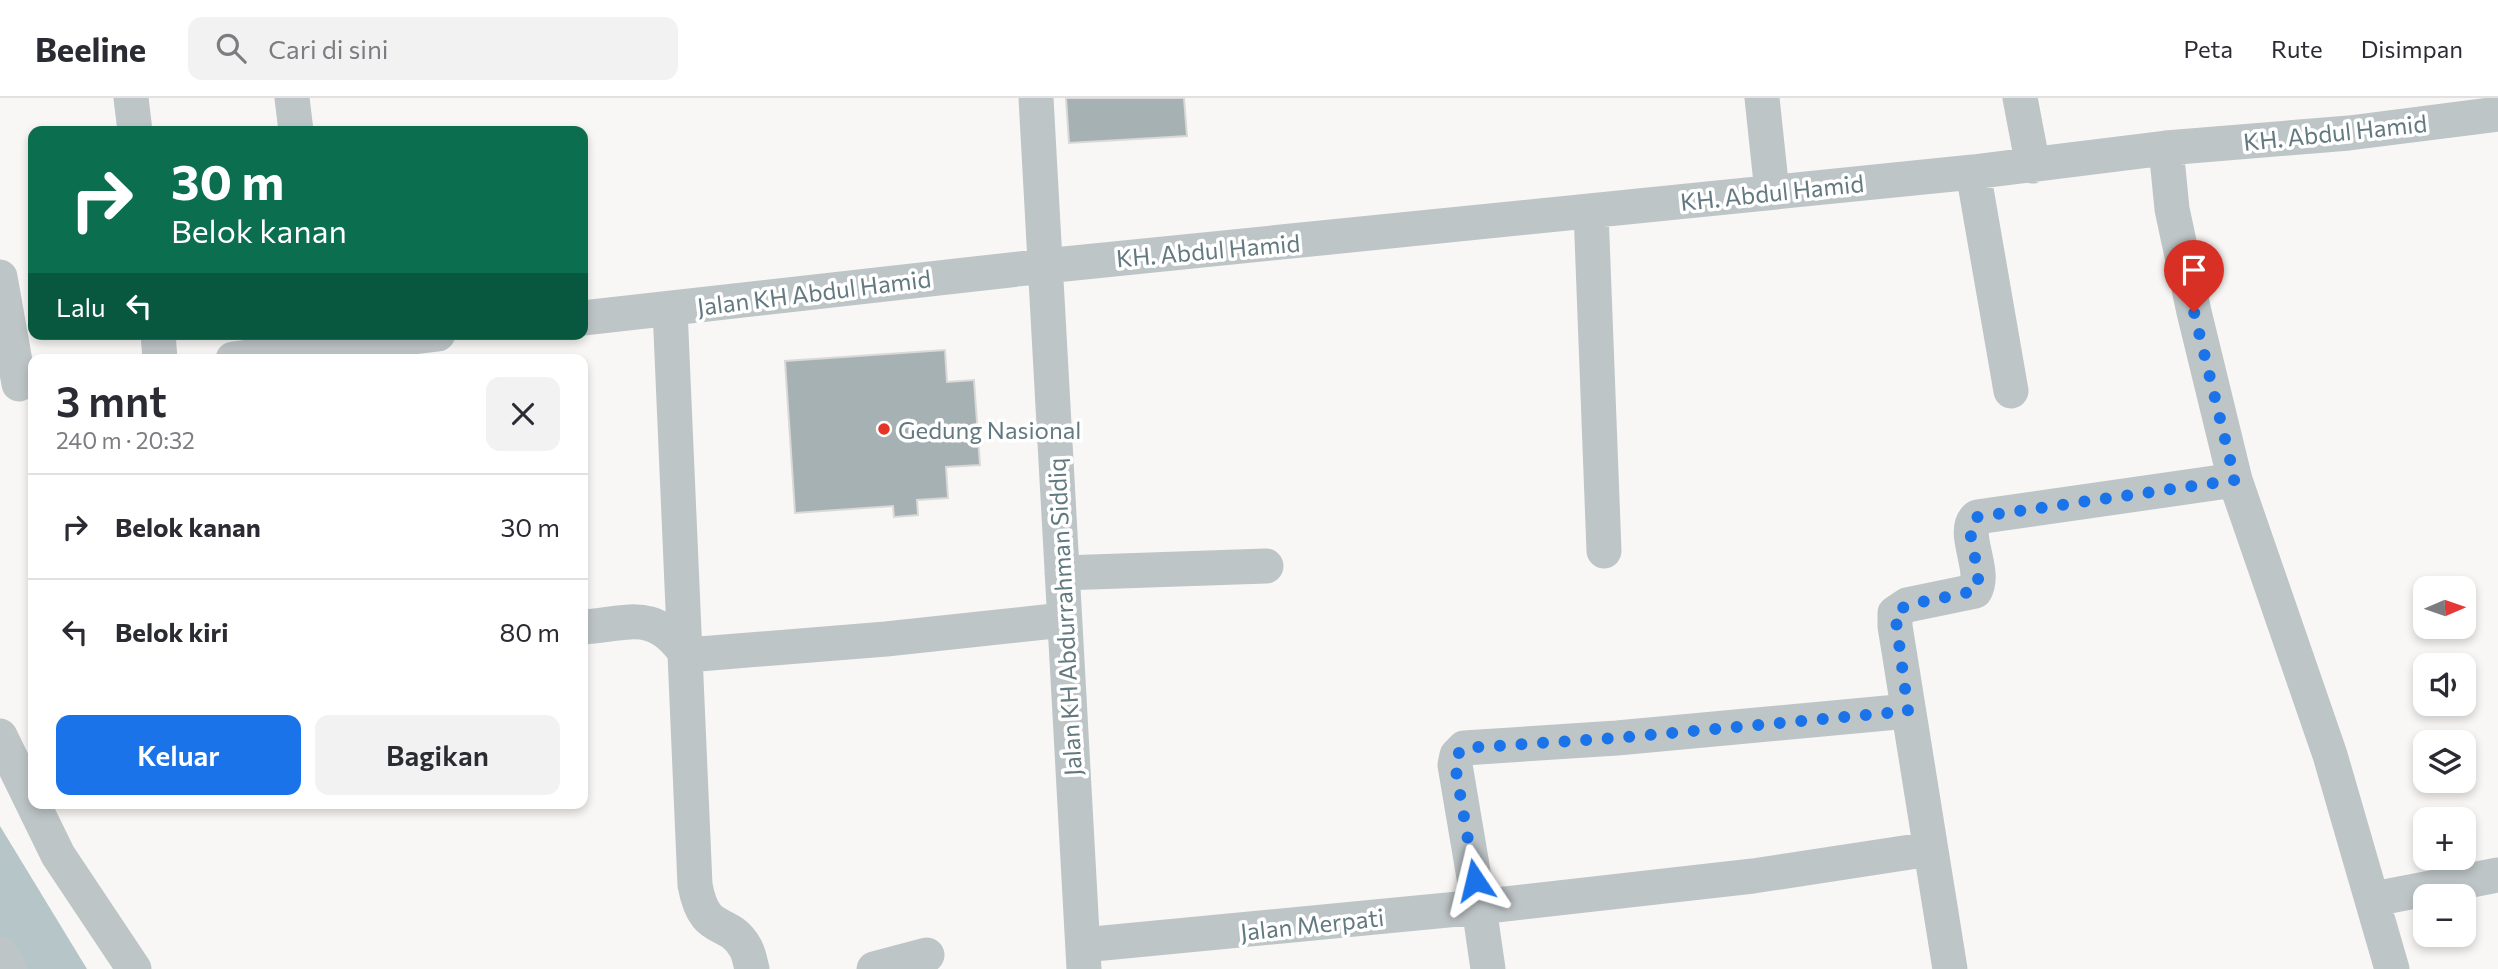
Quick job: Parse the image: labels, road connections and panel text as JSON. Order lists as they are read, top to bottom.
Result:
{
  "streets": {
    "street": [
      "KH. Abdul Hamid",
      "Jalan KH Abdul Hamid",
      "Jalan KH Abdurrahman Siddiq",
      "Jalan Merpati"
    ]
  },
  "crossings": [
    ["KH. Abdul Hamid", "Jalan KH Abdul Hamid"],
    ["KH. Abdul Hamid", "Jalan KH Abdurrahman Siddiq"],
    ["Jalan KH Abdul Hamid", "Jalan KH Abdurrahman Siddiq"],
    ["Jalan KH Abdurrahman Siddiq", "Jalan Merpati"]
  ],
  "places": ["Gedung Nasional"],
  "north": "right",
  "page": {
    "header": "Beeline",
    "search": "Cari di sini",
    "nav": ["Peta", "Rute", "Disimpan"],
    "turn": ["30 m", "Belok kanan"],
    "then": "Lalu",
    "heading": ["3 mnt", "240 m · 20:32"],
    "list": [
      {
        "name": "Belok kanan",
        "value": "30 m"
      },
      {
        "name": "Belok kiri",
        "value": "80 m"
      }
    ],
    "map_buttons": ["+", "−"],
    "buttons": ["Keluar", "Bagikan"]
  }
}
